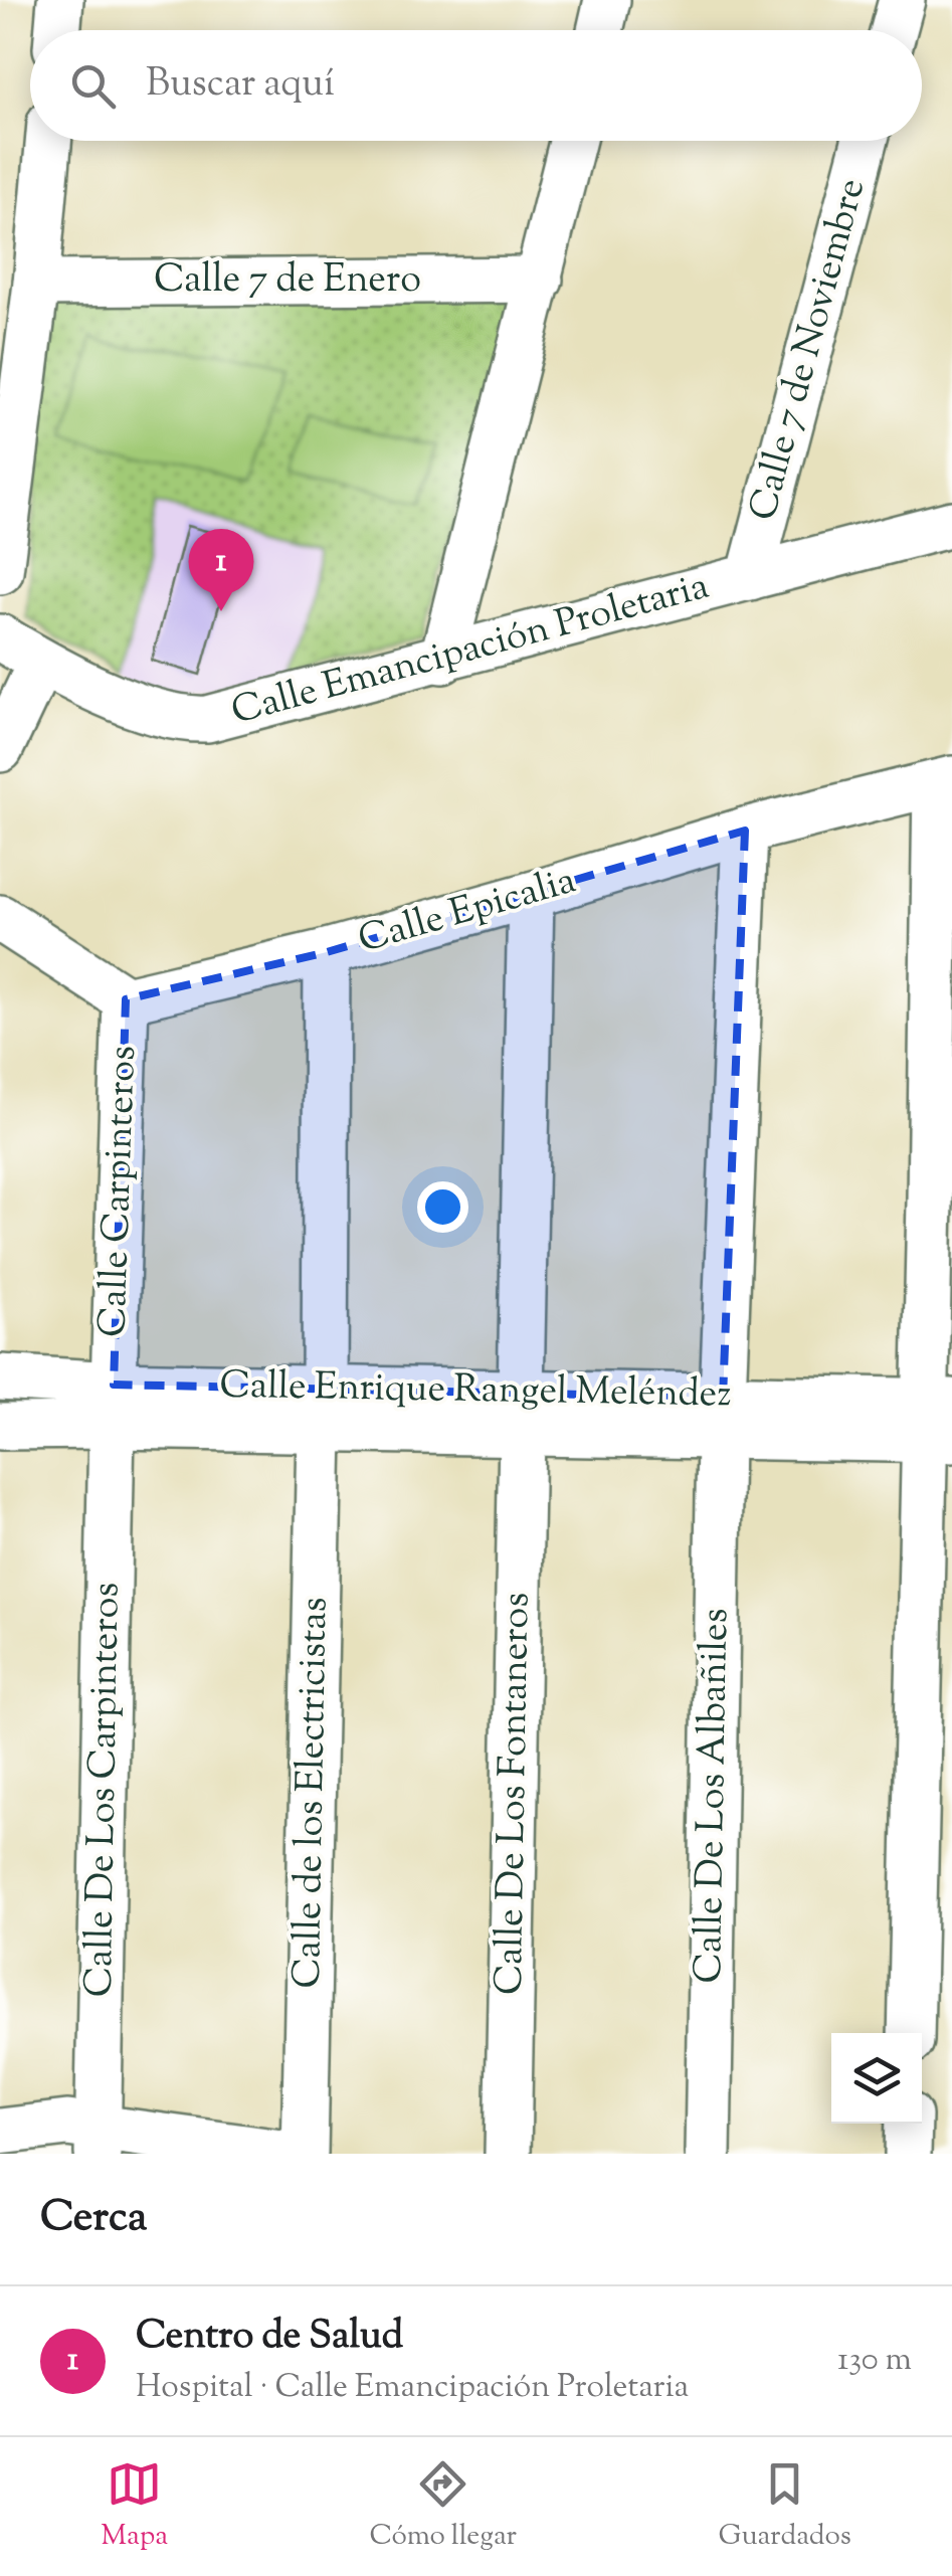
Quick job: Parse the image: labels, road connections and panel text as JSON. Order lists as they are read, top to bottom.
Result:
{
  "streets": {
    "street": [
      "Calle 7 de Enero",
      "Calle 7 de Noviembre",
      "Calle Emancipación Proletaria",
      "Calle Epicalia",
      "Calle Carpinteros",
      "Calle Enrique Rangel Meléndez",
      "Calle De Los Carpinteros",
      "Calle de los Electricistas",
      "Calle De Los Fontaneros",
      "Calle De Los Albañiles"
    ]
  },
  "crossings": [
    ["Calle 7 de Noviembre", "Calle Emancipación Proletaria"],
    ["Calle Epicalia", "Calle Carpinteros"],
    ["Calle Epicalia", "Calle de los Electricistas"],
    ["Calle Epicalia", "Calle De Los Fontaneros"],
    ["Calle Epicalia", "Calle De Los Albañiles"],
    ["Calle Carpinteros", "Calle Enrique Rangel Meléndez"],
    ["Calle Carpinteros", "Calle De Los Carpinteros"],
    ["Calle Enrique Rangel Meléndez", "Calle De Los Carpinteros"],
    ["Calle Enrique Rangel Meléndez", "Calle de los Electricistas"],
    ["Calle Enrique Rangel Meléndez", "Calle De Los Fontaneros"],
    ["Calle Enrique Rangel Meléndez", "Calle De Los Albañiles"]
  ],
  "page": {
    "search": "Buscar aquí",
    "pins": "1",
    "heading": "Cerca",
    "list": [
      {
        "mark": "1",
        "name": "Centro de Salud",
        "note": "Hospital · Calle Emancipación Proletaria",
        "value": "130 m"
      }
    ],
    "nav": ["Mapa", "Cómo llegar", "Guardados"]
  }
}
